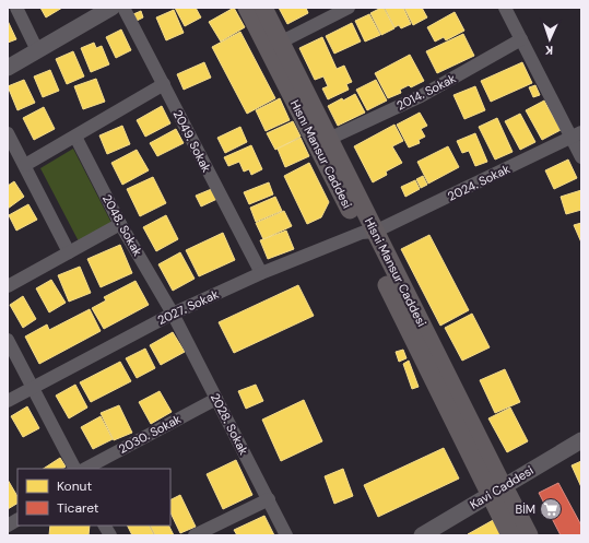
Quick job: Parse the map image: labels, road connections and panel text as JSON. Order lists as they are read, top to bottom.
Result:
{
  "streets": {
    "main road": ["Hısnı Mansur Caddesi", "Hisni Mansur Caddesi"],
    "street": [
      "2014. Sokak",
      "2049. Sokak",
      "2024. Sokak",
      "2048. Sokak",
      "2027. Sokak",
      "2028. Sokak",
      "2030. Sokak",
      "Kavi Caddesi"
    ]
  },
  "crossings": [
    ["2014. Sokak", "Hisni Mansur Caddesi"],
    ["2049. Sokak", "2027. Sokak"],
    ["Hısnı Mansur Caddesi", "2024. Sokak"],
    ["Hısnı Mansur Caddesi", "Hisni Mansur Caddesi"],
    ["Hısnı Mansur Caddesi", "2027. Sokak"],
    ["2024. Sokak", "Hisni Mansur Caddesi"],
    ["2024. Sokak", "2027. Sokak"],
    ["2048. Sokak", "2027. Sokak"],
    ["2048. Sokak", "2028. Sokak"],
    ["Hisni Mansur Caddesi", "2027. Sokak"],
    ["Hisni Mansur Caddesi", "Kavi Caddesi"],
    ["2027. Sokak", "2028. Sokak"],
    ["2028. Sokak", "2030. Sokak"]
  ],
  "places": {
    "supermarket": ["BİM"]
  },
  "legend": ["Konut", "Ticaret"],
  "north": "bottom"
}
